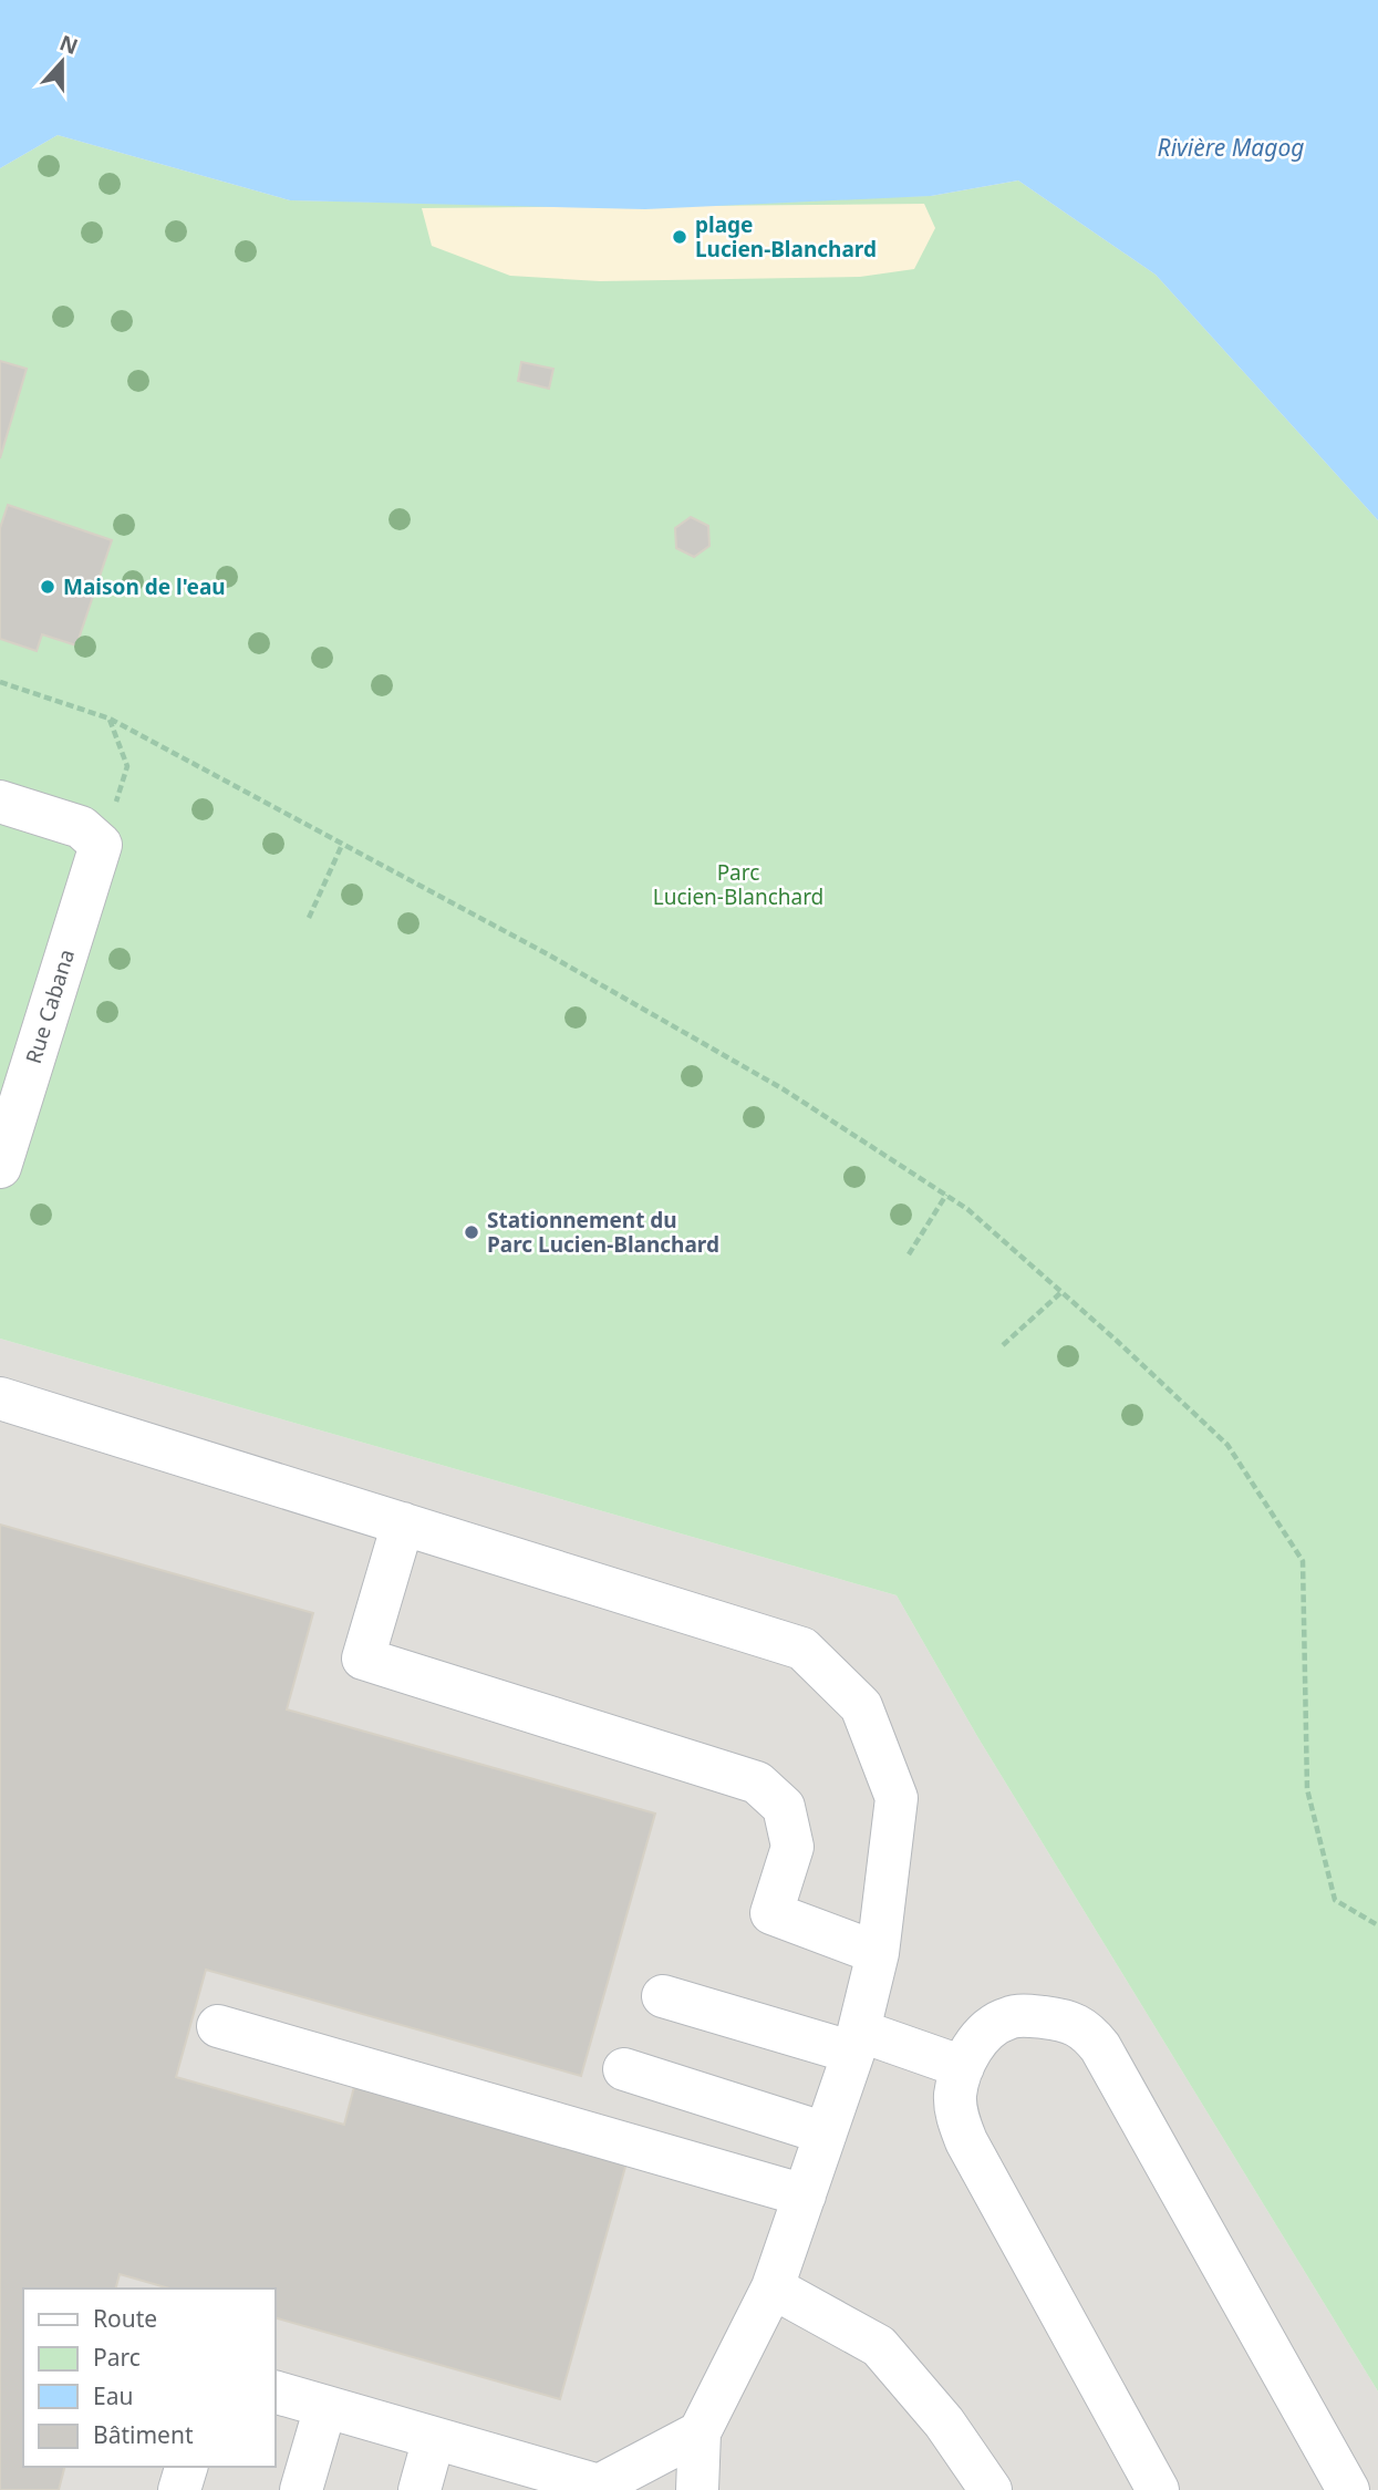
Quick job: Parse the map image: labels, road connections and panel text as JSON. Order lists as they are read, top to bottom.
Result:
{
  "streets": {
    "street": ["Rue Cabana"]
  },
  "water": ["Rivière Magog"],
  "parks": ["Parc Lucien-Blanchard"],
  "places": ["plage Lucien-Blanchard", "Maison de l'eau", "Stationnement du Parc Lucien-Blanchard"],
  "legend": [
    "Route",
    "Parc",
    "Eau",
    "Bâtiment"
  ],
  "north": "top"
}
